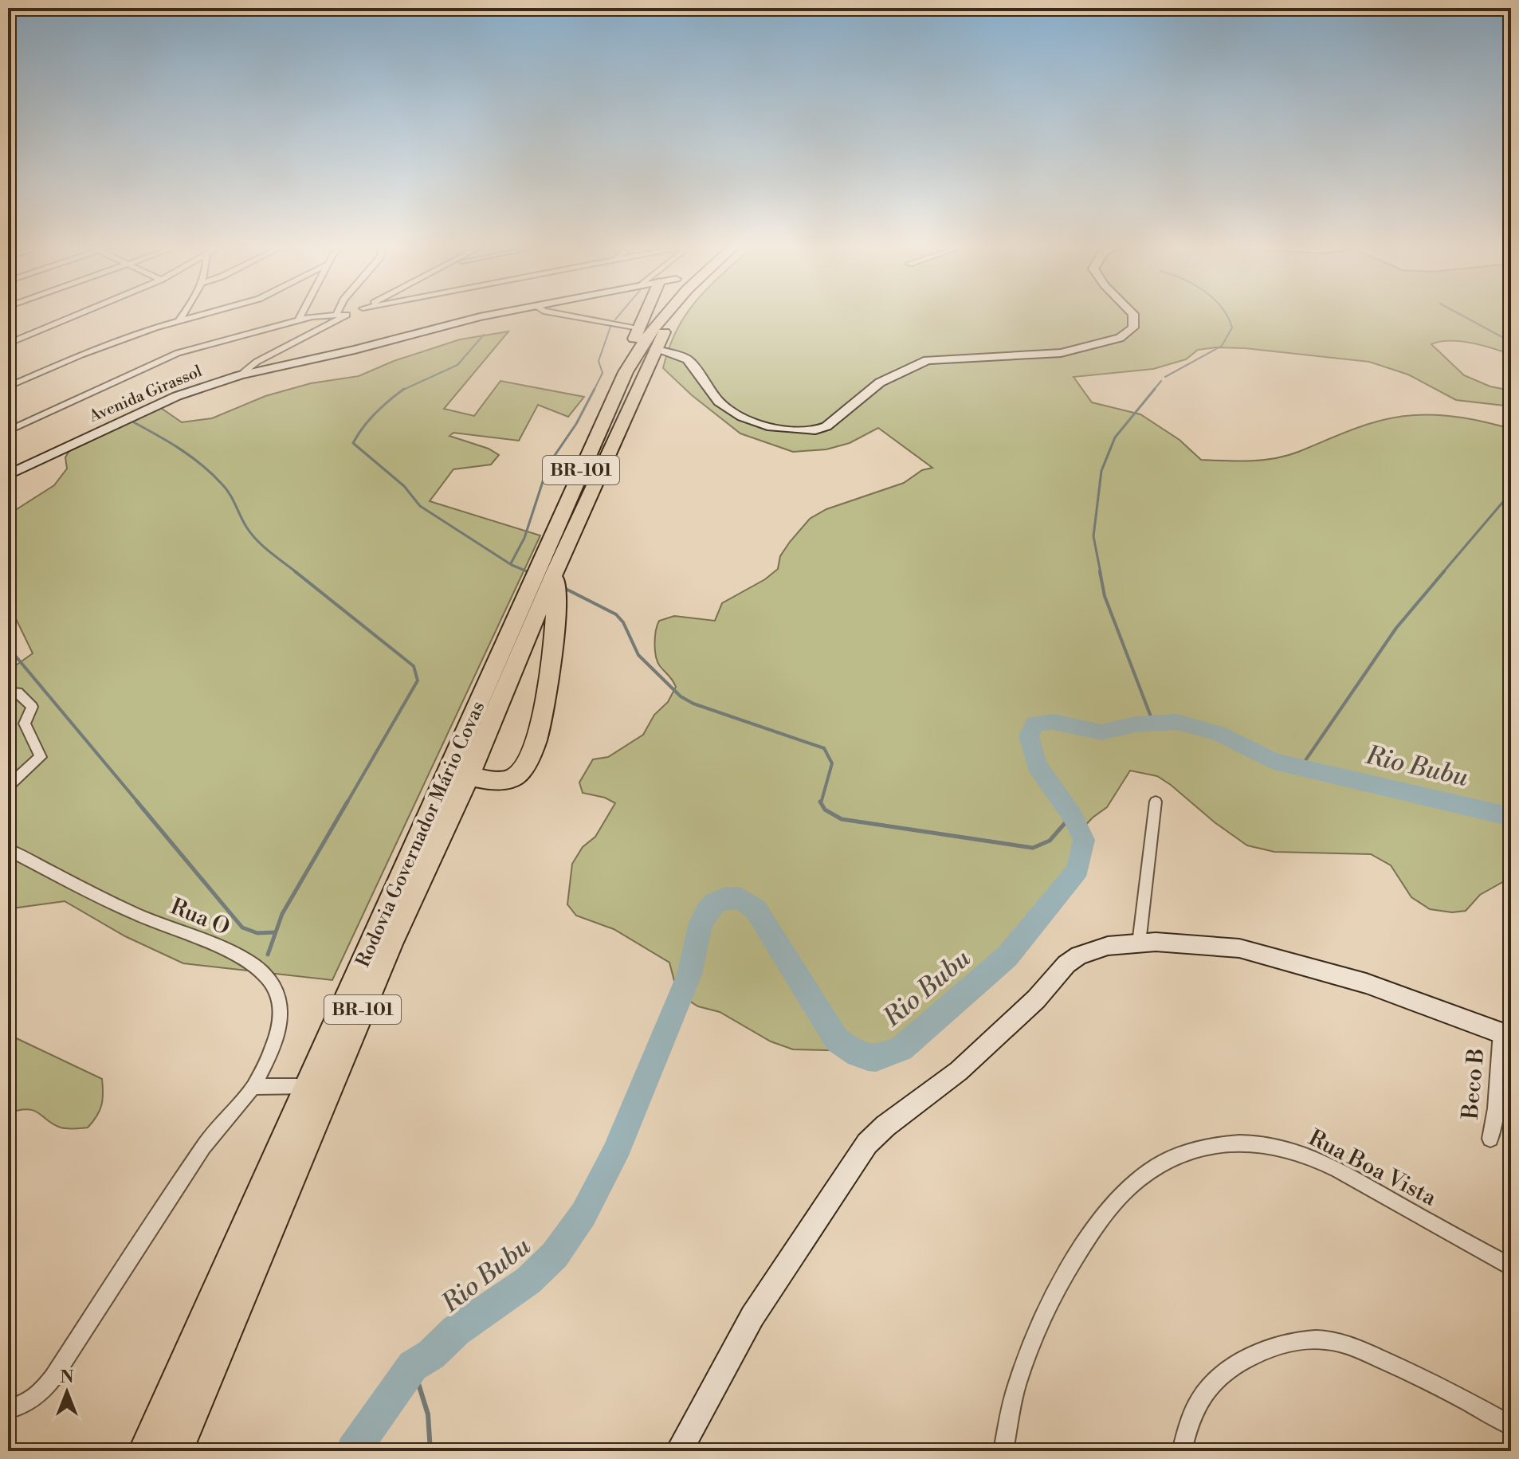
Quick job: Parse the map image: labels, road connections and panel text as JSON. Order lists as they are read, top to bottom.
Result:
{
  "streets": {
    "highway": ["BR-101", "Rodovia Governador Mário Covas"],
    "street": [
      "Avenida Girassol",
      "Rua O",
      "Beco B",
      "Rua Boa Vista"
    ]
  },
  "water": ["Rio Bubu"],
  "north": "top"
}
